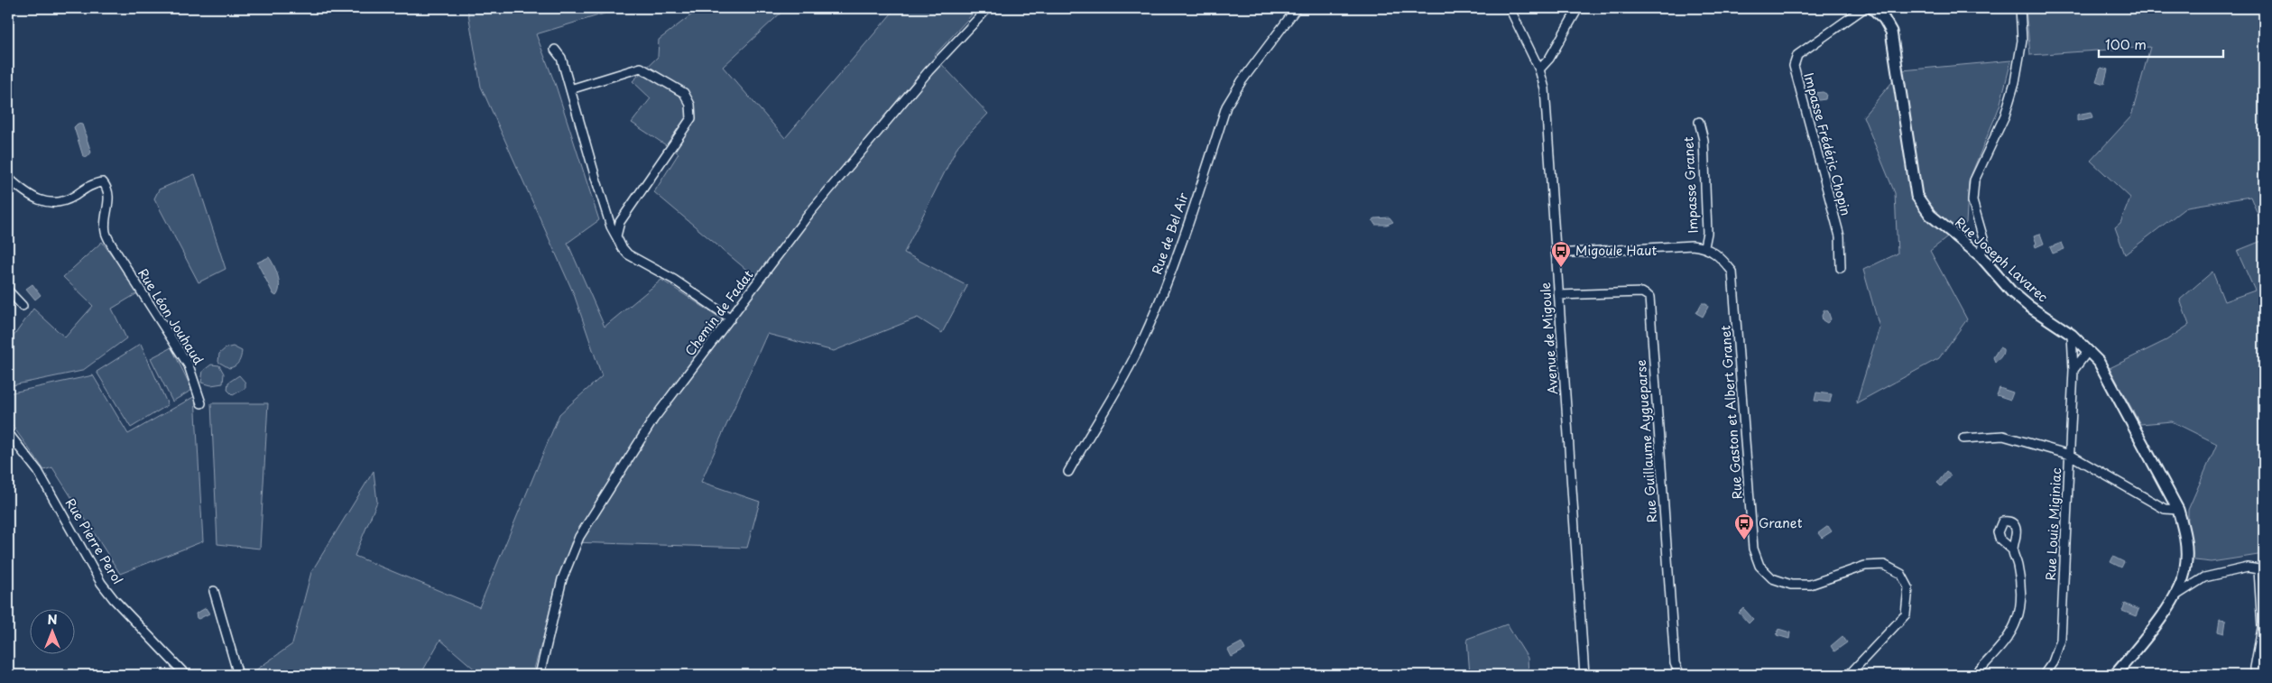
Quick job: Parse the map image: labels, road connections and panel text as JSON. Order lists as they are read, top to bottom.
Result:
{
  "streets": {
    "street": [
      "Impasse Frédéric Chopin",
      "Impasse Granet",
      "Rue de Bel Air",
      "Rue Joseph Lavarec",
      "Chemin de Fadat",
      "Rue Léon Jouhaud",
      "Avenue de Migoule",
      "Rue Gaston et Albert Granet",
      "Rue Guillaume Aygueparse",
      "Rue Louis Miginiac",
      "Rue Pierre Perol"
    ]
  },
  "crossings": [
    ["Impasse Granet", "Rue Gaston et Albert Granet"],
    ["Rue Joseph Lavarec", "Rue Louis Miginiac"],
    ["Avenue de Migoule", "Rue Guillaume Aygueparse"]
  ],
  "places": {
    "bus stop": ["Migoule Haut", "Granet"]
  },
  "scale_bar": "100 m",
  "north": "top"
}
